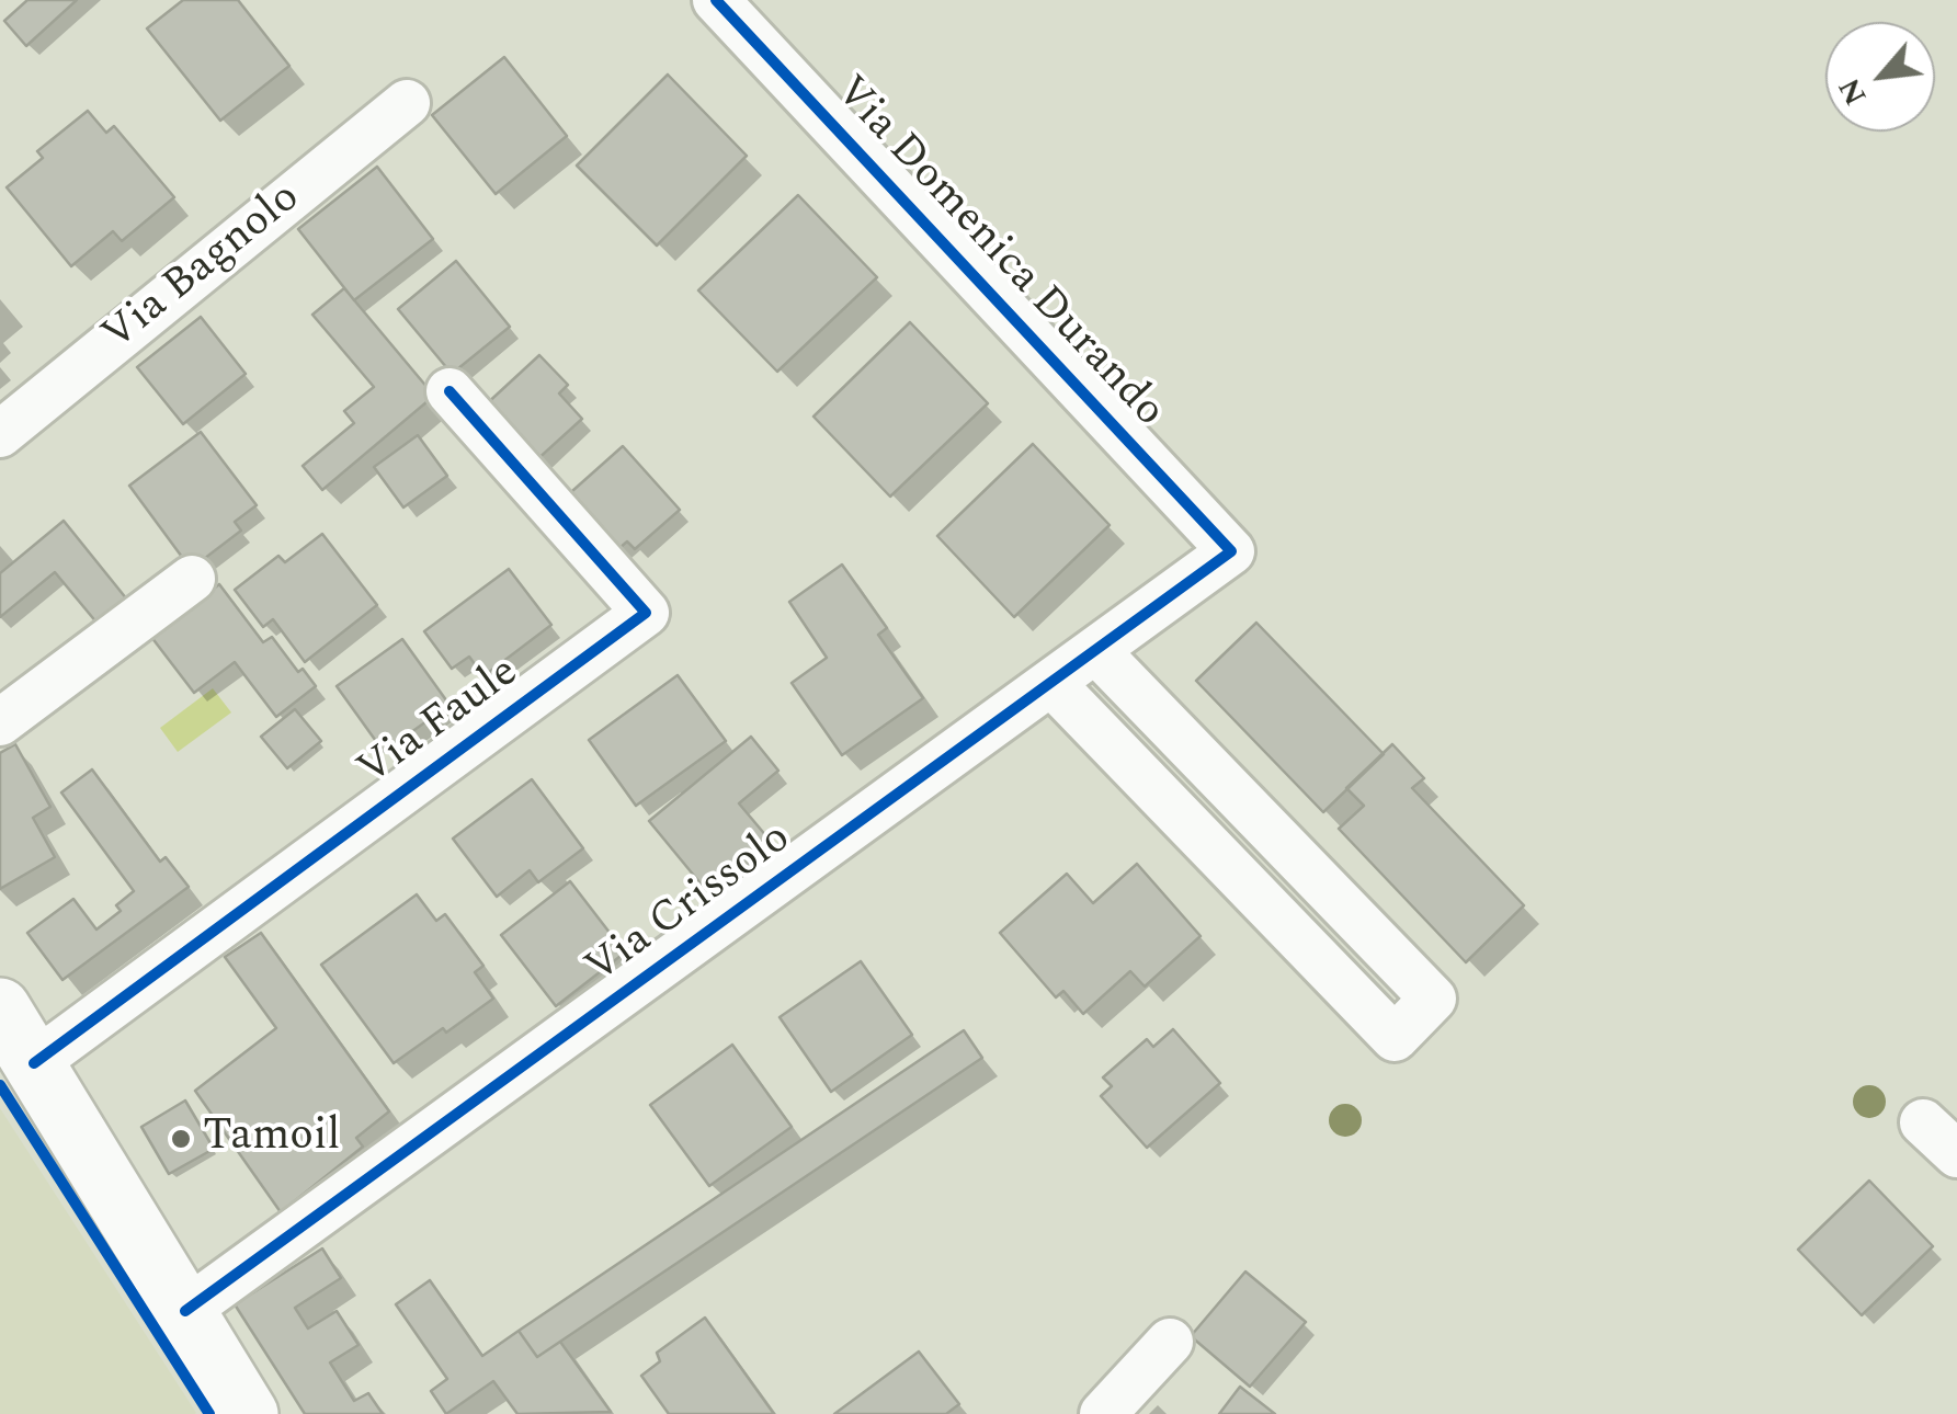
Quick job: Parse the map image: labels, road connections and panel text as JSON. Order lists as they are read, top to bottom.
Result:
{
  "streets": {
    "street": [
      "Via Domenica Durando",
      "Via Bagnolo",
      "Via Faule",
      "Via Crissolo"
    ]
  },
  "crossings": [
    ["Via Domenica Durando", "Via Crissolo"]
  ],
  "places": ["Tamoil"],
  "north": "bottom left"
}
